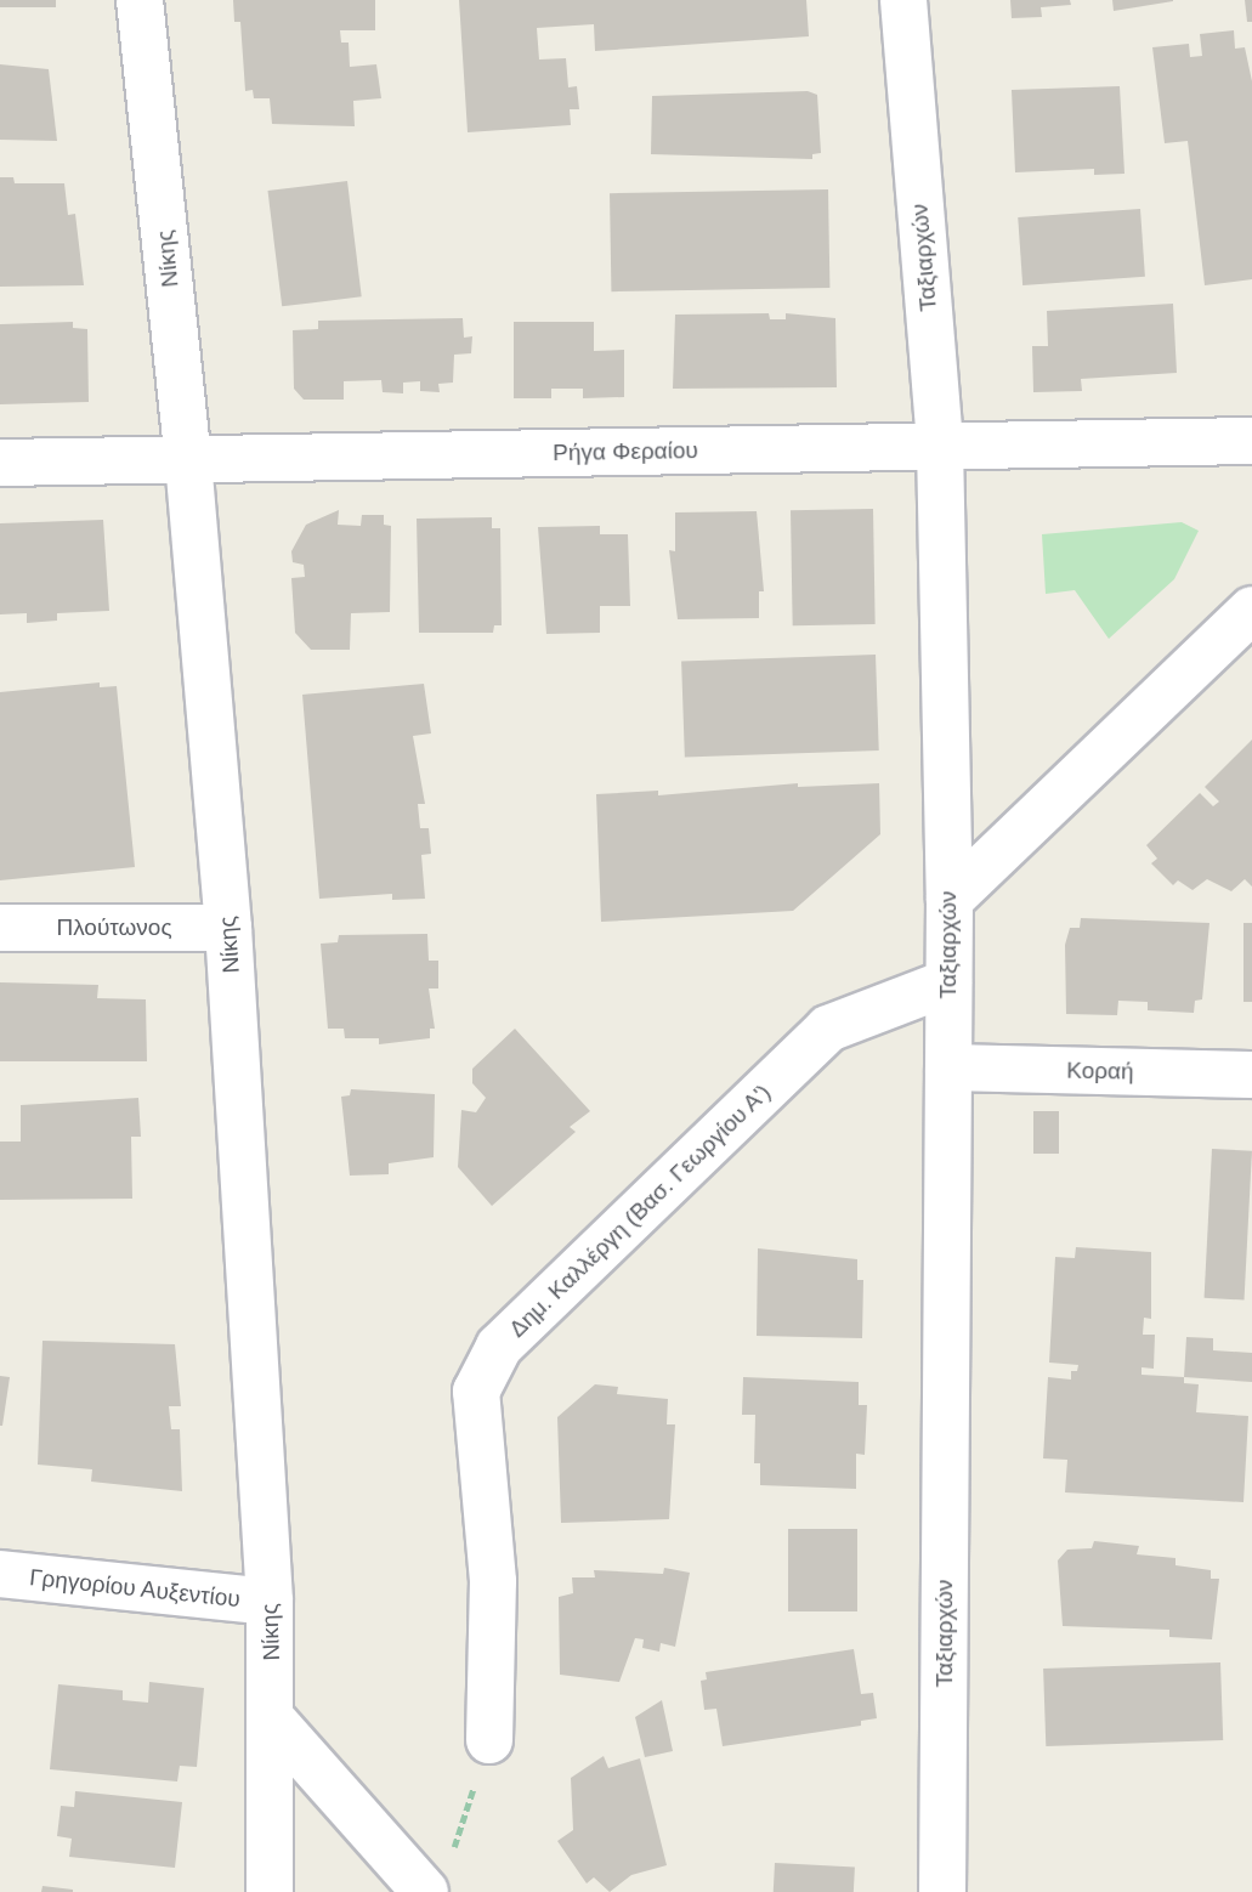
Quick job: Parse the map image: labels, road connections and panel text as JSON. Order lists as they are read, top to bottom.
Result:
{
  "streets": {
    "street": [
      "Ταξιαρχών",
      "Νίκης",
      "Ρήγα Φεραίου",
      "Πλούτωνος",
      "Κοραή",
      "Δημ. Καλλέργη (Βασ. Γεωργίου Α')",
      "Γρηγορίου Αυξεντίου"
    ]
  },
  "crossings": [
    ["Ταξιαρχών", "Ρήγα Φεραίου"],
    ["Ταξιαρχών", "Κοραή"],
    ["Ταξιαρχών", "Δημ. Καλλέργη (Βασ. Γεωργίου Α')"],
    ["Νίκης", "Ρήγα Φεραίου"],
    ["Νίκης", "Πλούτωνος"],
    ["Νίκης", "Γρηγορίου Αυξεντίου"]
  ]
}
